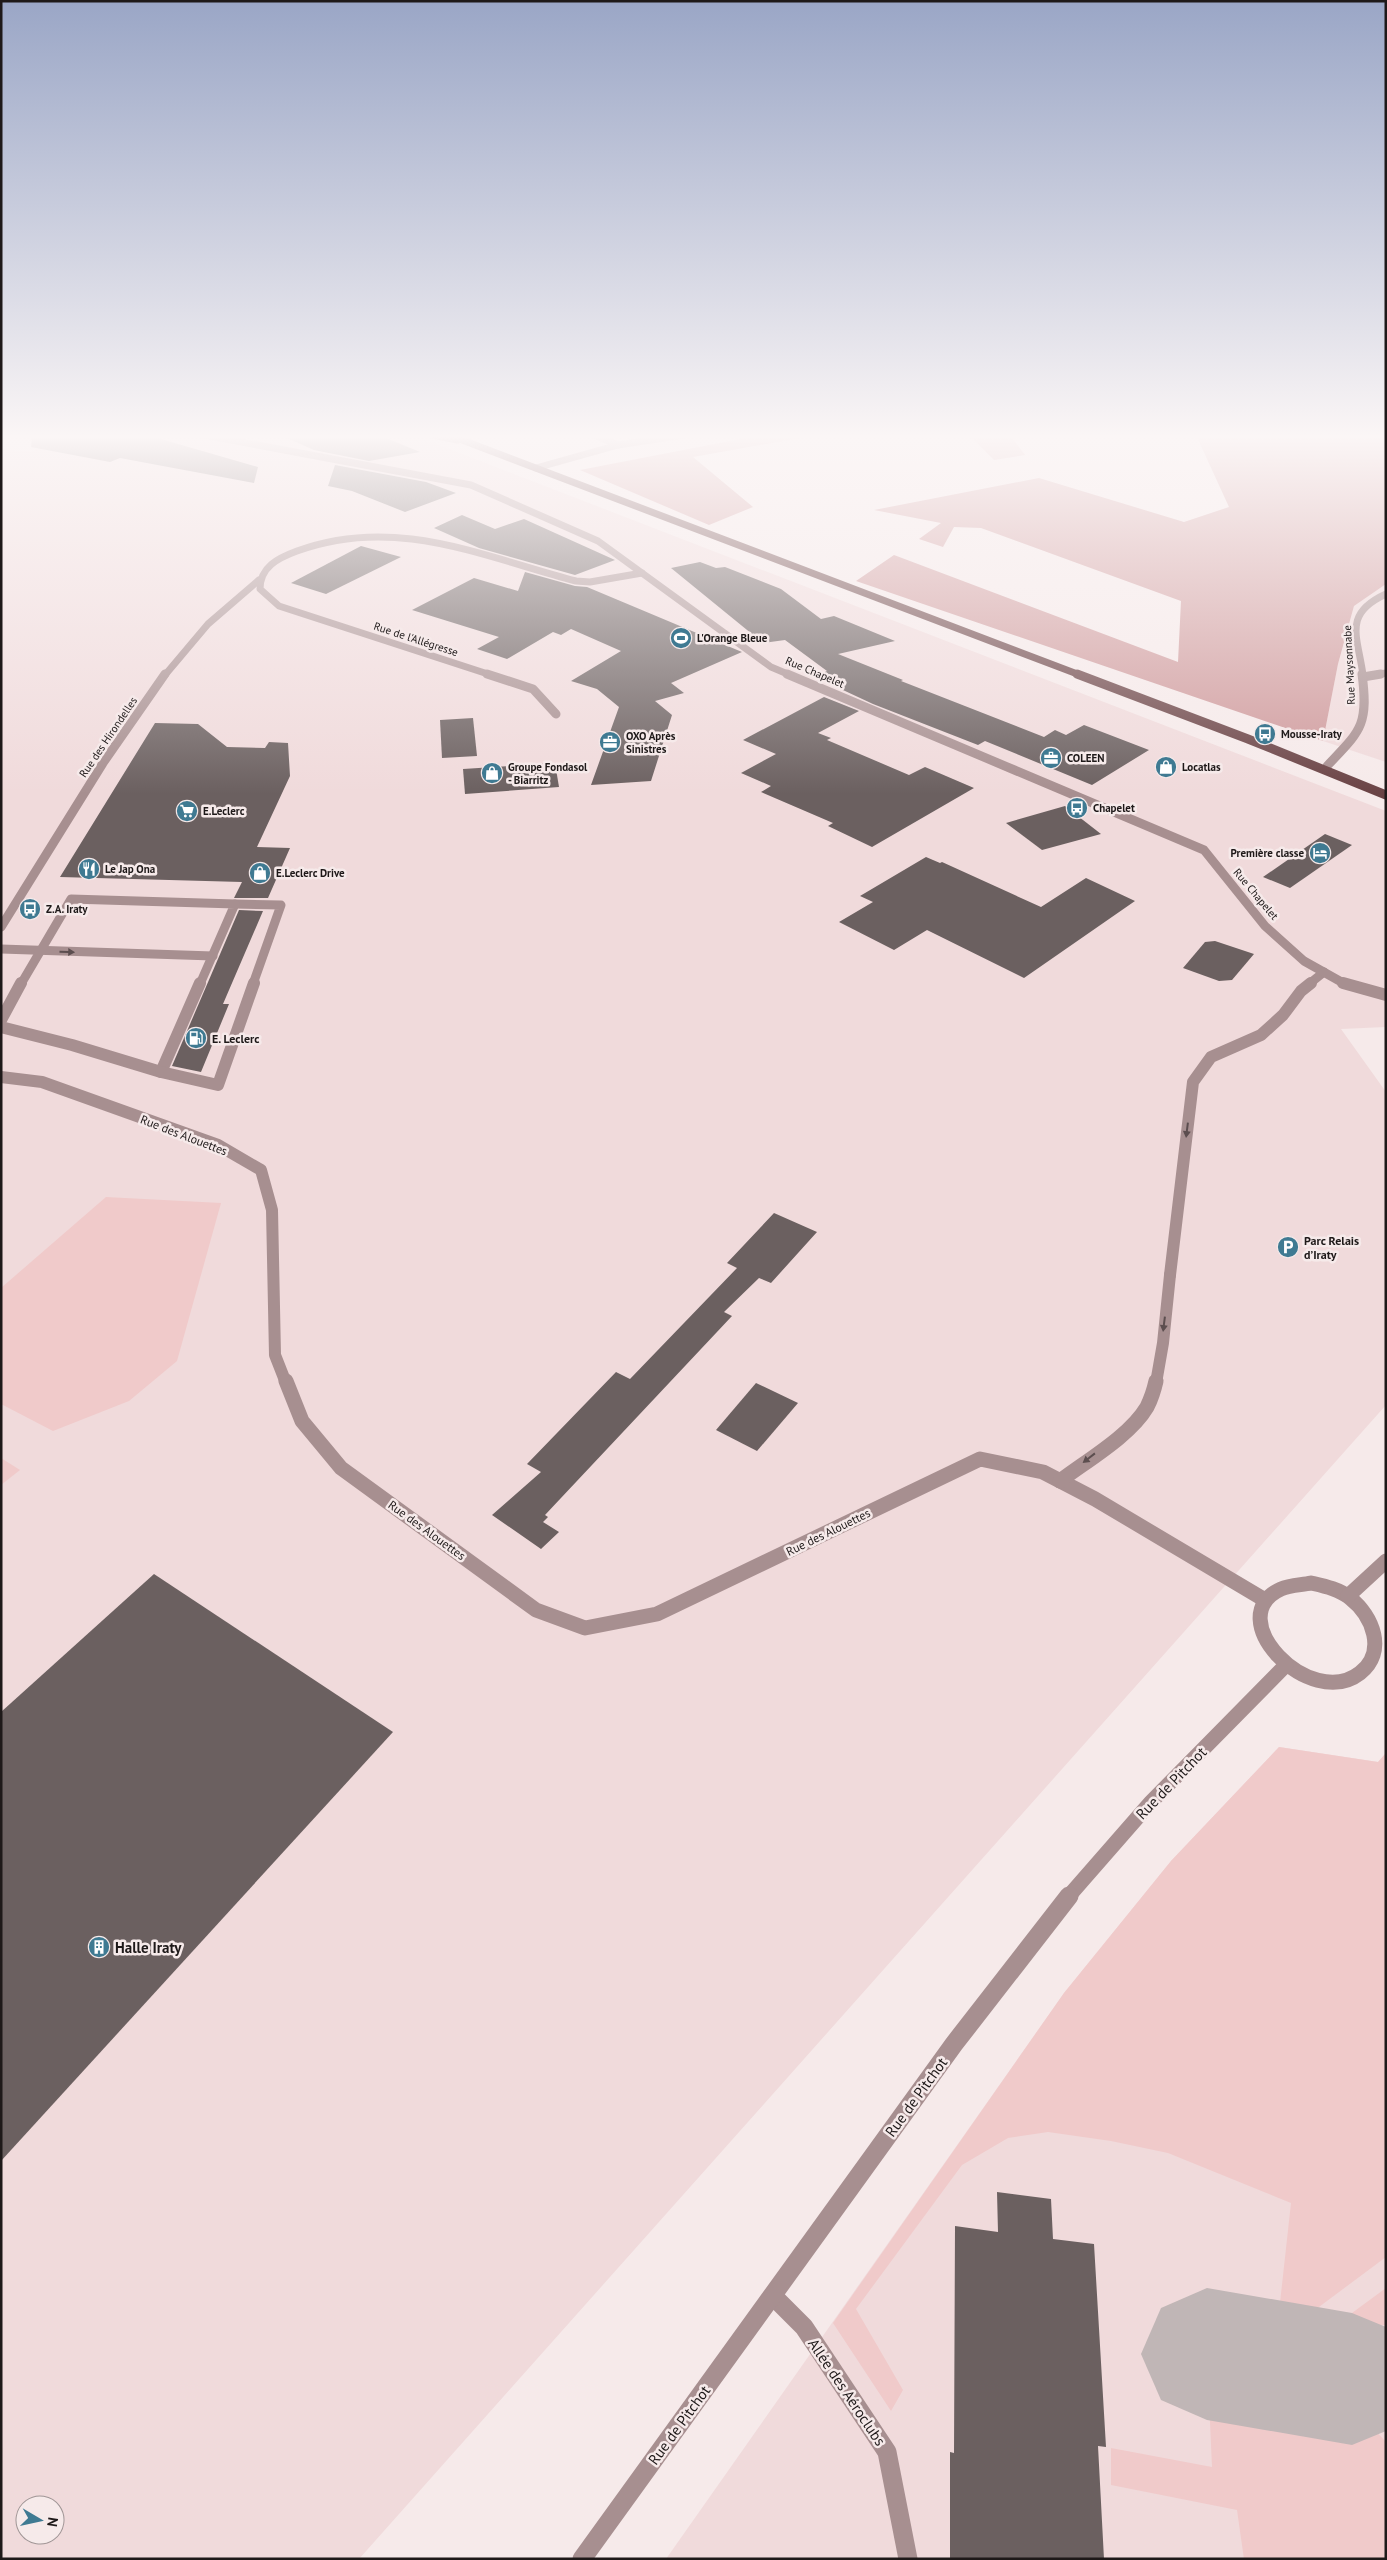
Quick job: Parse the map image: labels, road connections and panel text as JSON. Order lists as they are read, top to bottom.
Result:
{
  "streets": {
    "street": [
      "Rue de l'Allégresse",
      "Rue Maysonnabe",
      "Rue Chapelet",
      "Rue des Hirondelles",
      "Rue des Alouettes",
      "Rue de Pitchot",
      "Allée des Aéroclubs"
    ]
  },
  "crossings": [
    ["Rue de l'Allégresse", "Rue des Hirondelles"],
    ["Rue des Alouettes", "Rue de Pitchot"],
    ["Rue de Pitchot", "Allée des Aéroclubs"]
  ],
  "places": {
    "sports": ["L'Orange Bleue"],
    "bus stop": ["Mousse-Iraty", "Chapelet", "Z.A. Iraty"],
    "office": ["OXO Après Sinistres", "COLEEN"],
    "shop": ["Locatlas", "Groupe Fondasol - Biarritz", "E.Leclerc Drive"],
    "supermarket": ["E.Leclerc"],
    "hotel": ["Première classe"],
    "restaurant": ["Le Jap Ona"],
    "fuel station": ["E. Leclerc"],
    "parking": ["Parc Relais d’Iraty"],
    "building": ["Halle Iraty"]
  },
  "north": "right"
}
